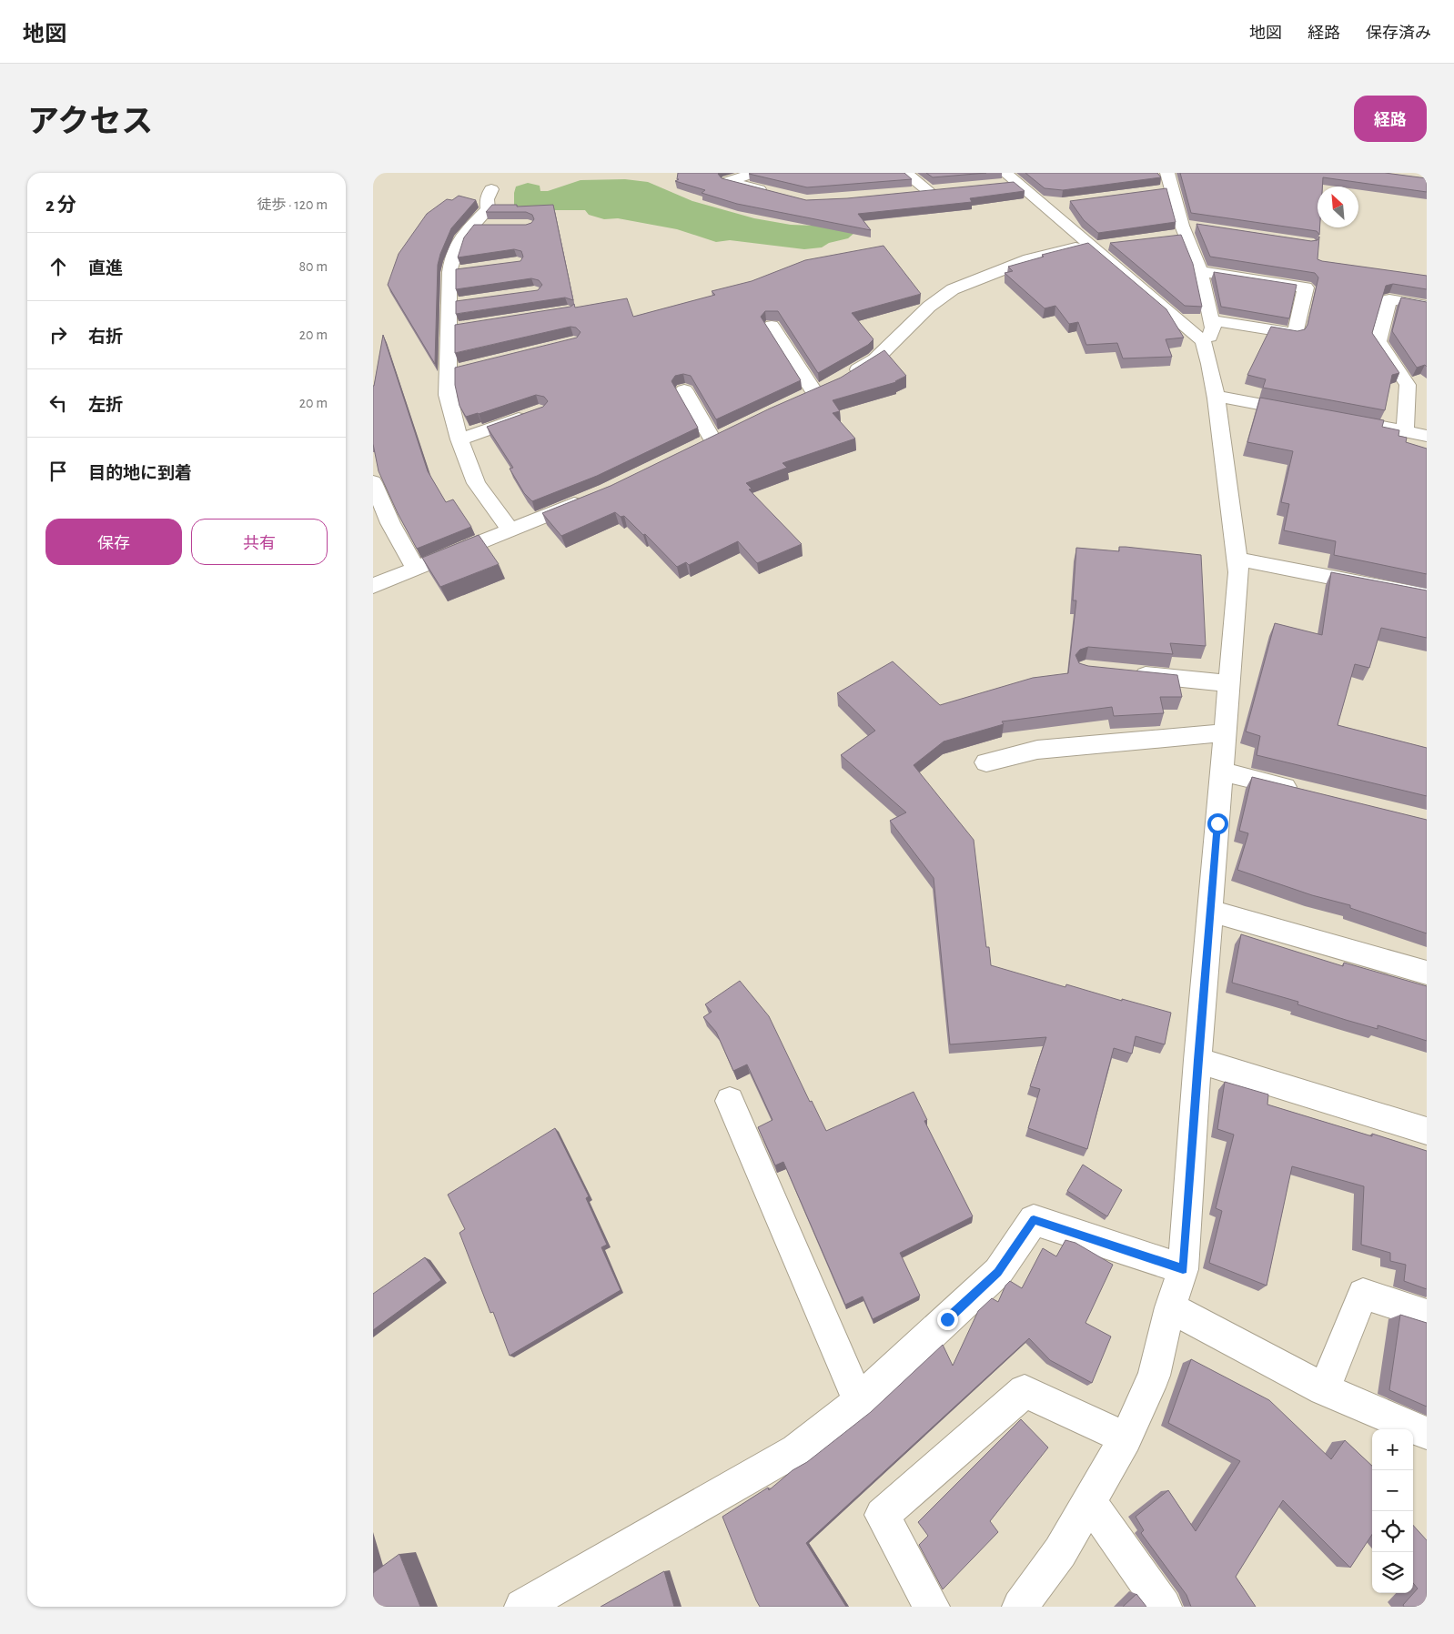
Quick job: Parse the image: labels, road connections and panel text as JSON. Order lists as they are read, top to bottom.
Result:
{
  "north": "top left",
  "page": {
    "header": "地図",
    "nav": ["地図", "経路", "保存済み"],
    "title": "アクセス",
    "buttons": [
      "経路",
      ["保存", "共有"]
    ],
    "heading": ["2 分", "徒歩 · 120 m"],
    "list": [
      ["直進", "80 m"],
      ["右折", "20 m"],
      ["左折", "20 m"],
      "目的地に到着"
    ],
    "map_buttons": ["+", "−"]
  }
}
